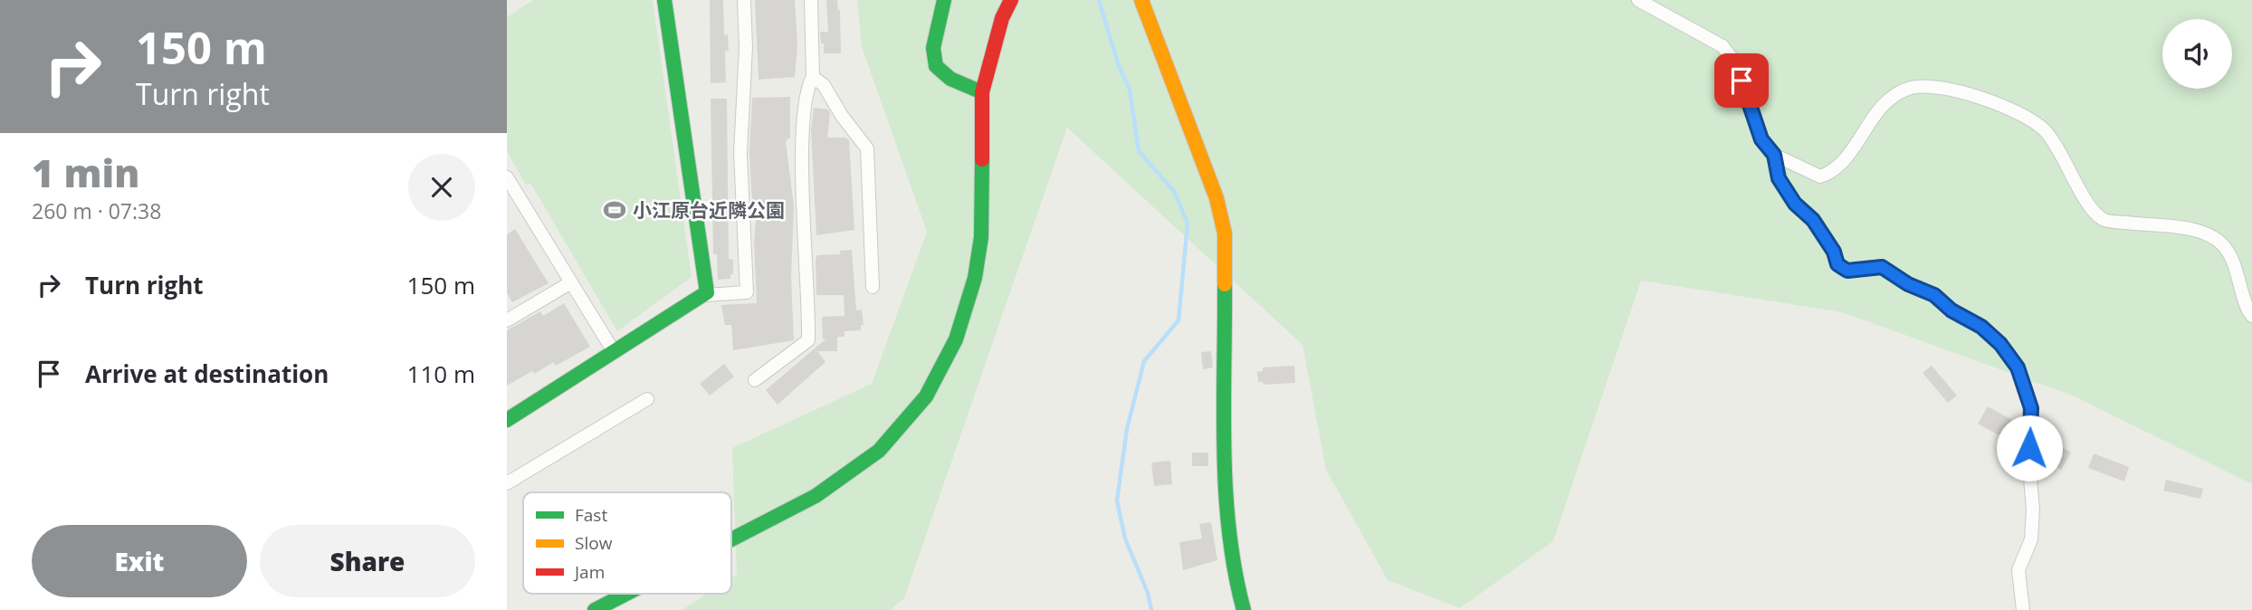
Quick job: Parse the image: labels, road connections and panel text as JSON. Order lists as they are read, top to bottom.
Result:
{
  "places": {
    "sports": ["小江原台近隣公園"]
  },
  "legend": ["Fast", "Slow", "Jam"],
  "page": {
    "turn": ["150 m", "Turn right"],
    "heading": ["1 min", "260 m · 07:38"],
    "list": [
      {
        "name": "Turn right",
        "value": "150 m"
      },
      {
        "name": "Arrive at destination",
        "value": "110 m"
      }
    ],
    "buttons": ["Exit", "Share"]
  }
}
